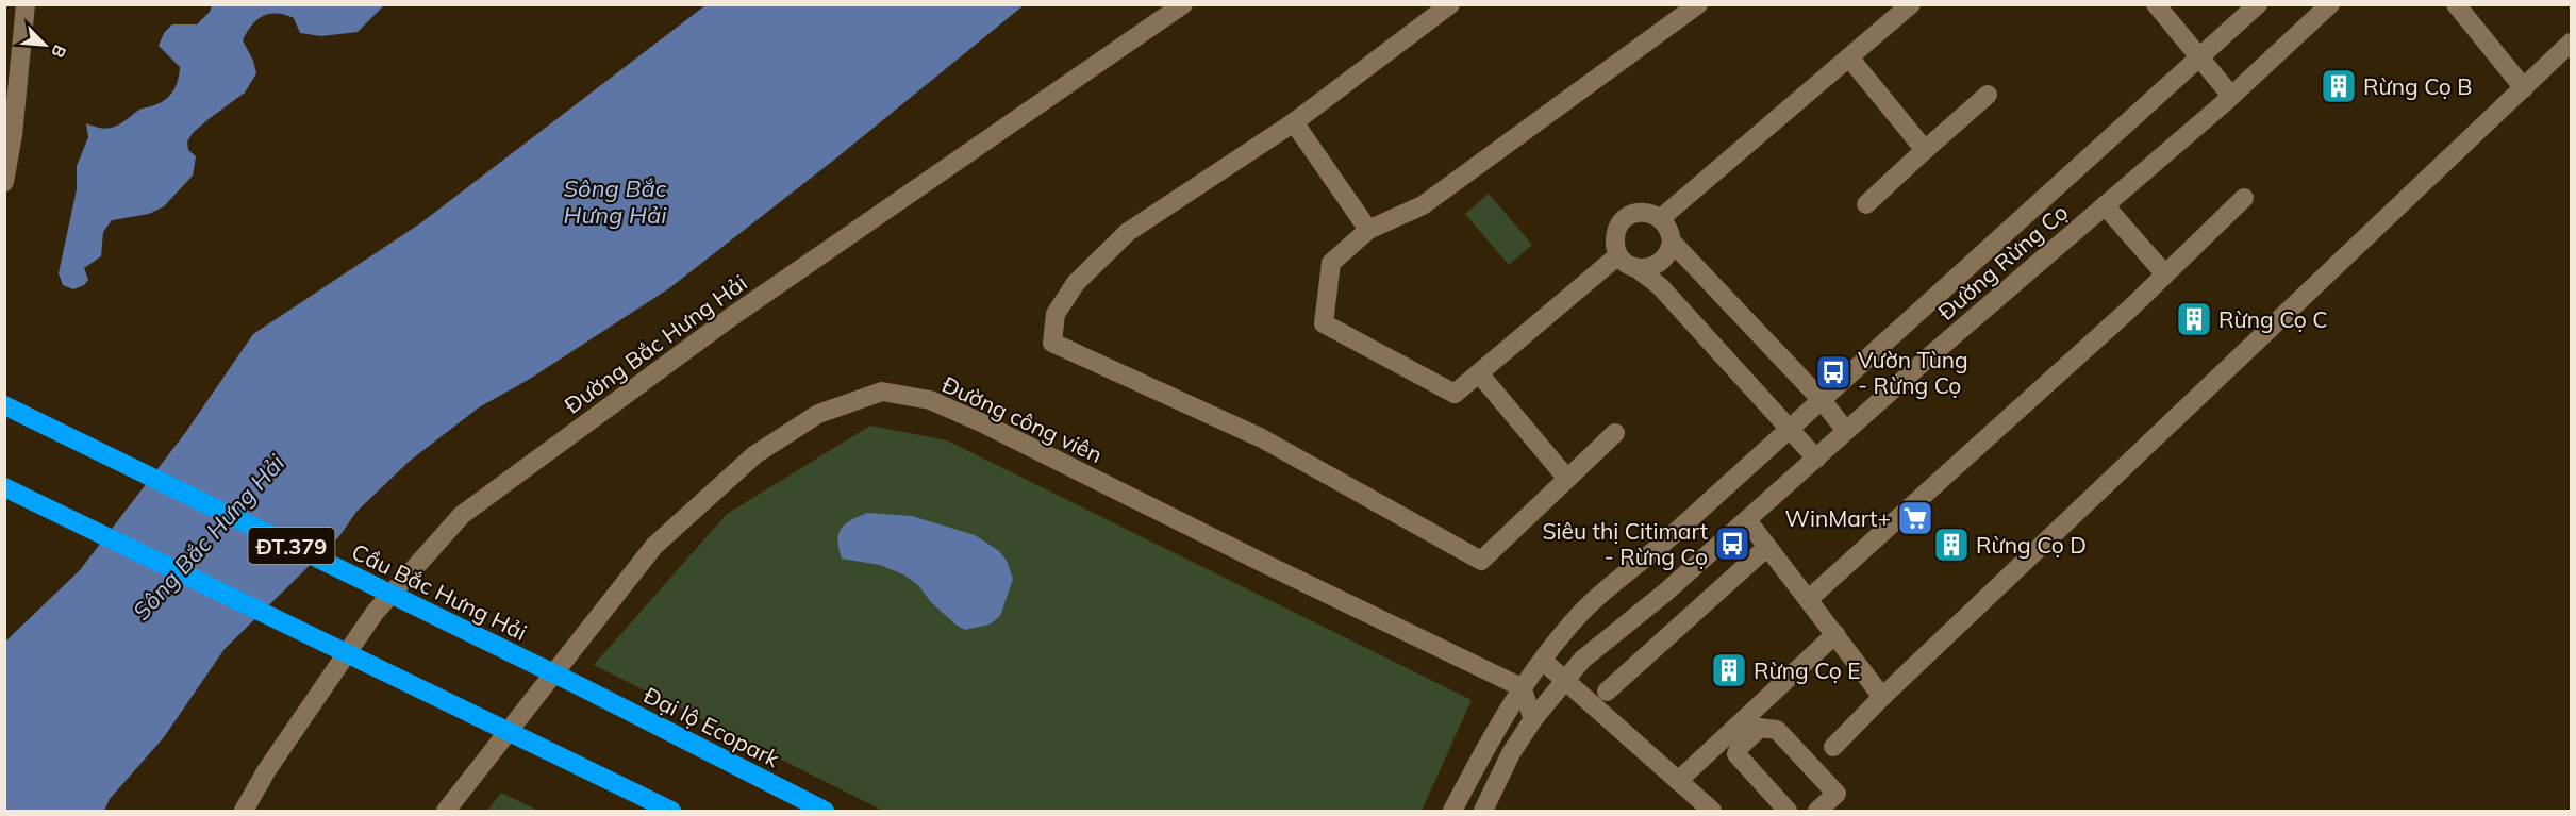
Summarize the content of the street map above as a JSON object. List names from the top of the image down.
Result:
{
  "streets": {
    "highway": ["ĐT.379", "Cầu Bắc Hưng Hải", "Đại lộ Ecopark"],
    "street": ["Đường Rừng Cọ", "Đường Bắc Hưng Hải", "Đường công viên"]
  },
  "crossings": [
    ["Đường Rừng Cọ", "Đường công viên"],
    ["Cầu Bắc Hưng Hải", "Đại lộ Ecopark"]
  ],
  "water": ["Sông Bắc Hưng Hải"],
  "places": {
    "building": [
      "Rừng Cọ B",
      "Rừng Cọ C",
      "Rừng Cọ D",
      "Rừng Cọ E"
    ],
    "bus stop": ["Vườn Tùng - Rừng Cọ", "Siêu thị Citimart - Rừng Cọ"],
    "supermarket": ["WinMart+"]
  },
  "north": "bottom right"
}
